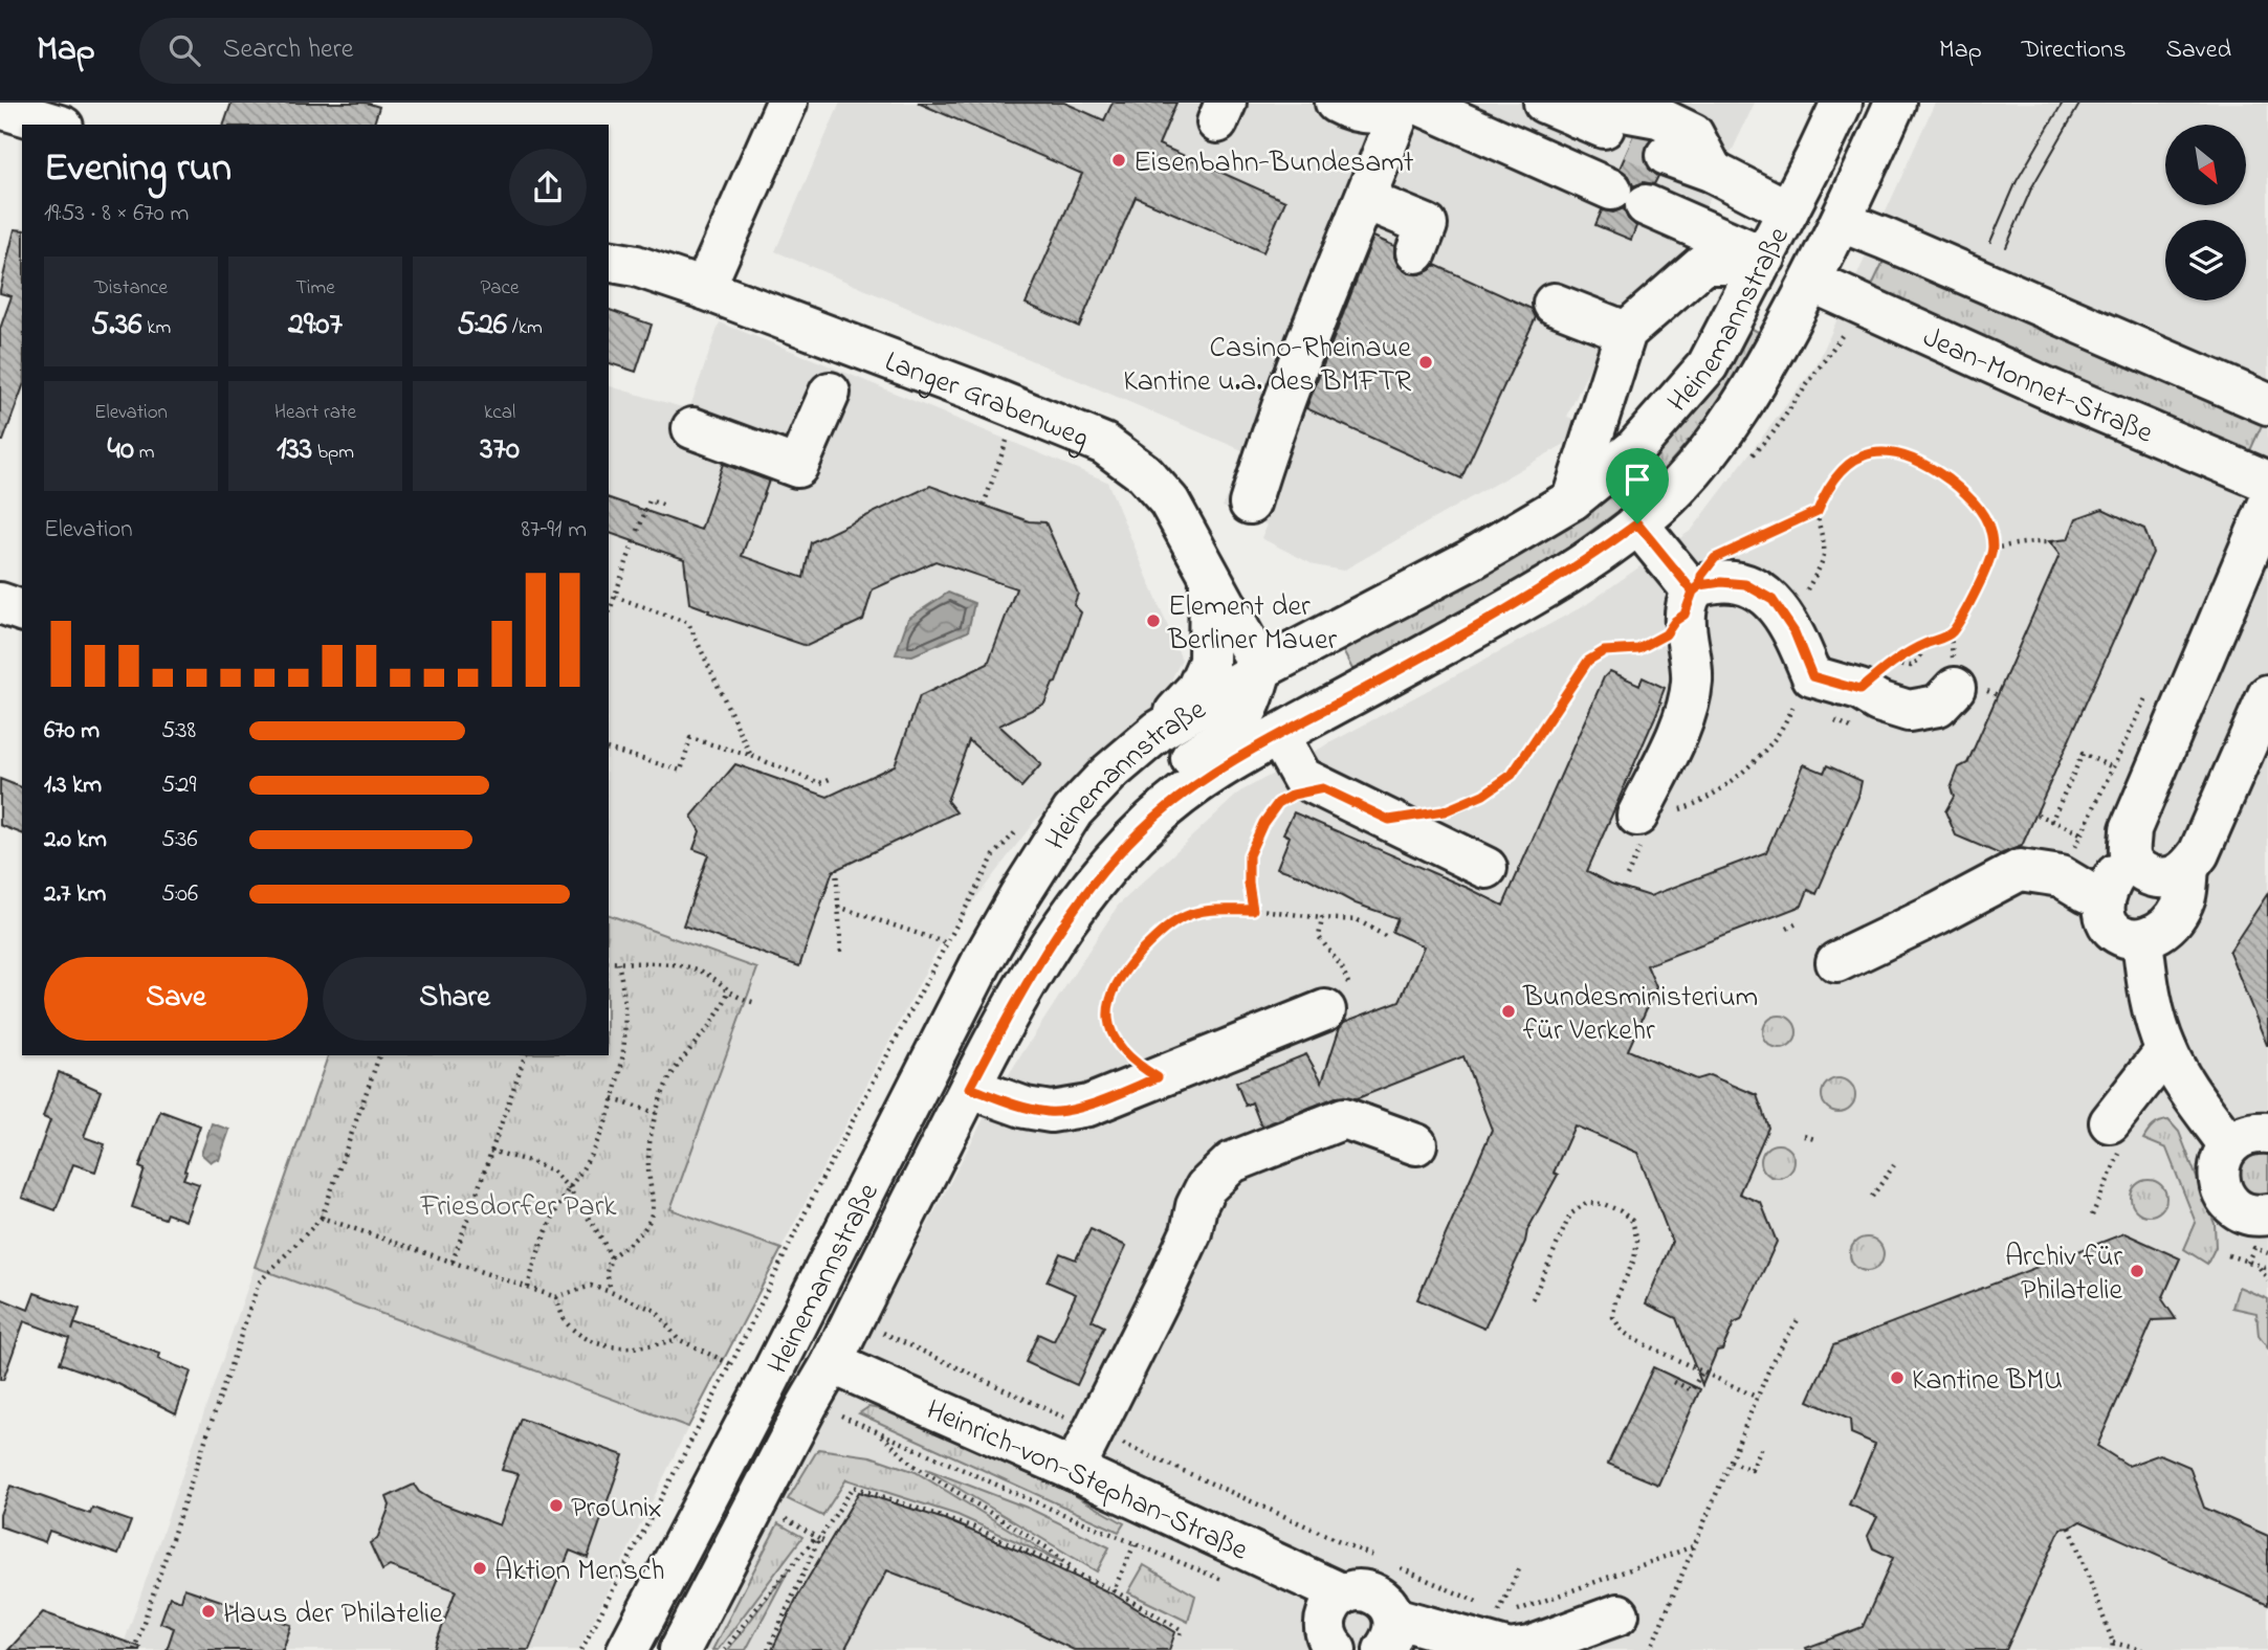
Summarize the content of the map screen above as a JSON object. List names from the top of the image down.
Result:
{
  "streets": {
    "main road": [
      "Heinemannstraße",
      "Jean-Monnet-Straße",
      "Langer Grabenweg",
      "Heinrich-von-Stephan-Straße"
    ]
  },
  "crossings": [
    ["Heinemannstraße", "Jean-Monnet-Straße"],
    ["Heinemannstraße", "Langer Grabenweg"],
    ["Heinemannstraße", "Heinrich-von-Stephan-Straße"]
  ],
  "parks": ["Friesdorfer Park"],
  "places": [
    "Eisenbahn-Bundesamt",
    "Casino-Rheinaue Kantine u.a. des BMFTR",
    "Element der Berliner Mauer",
    "Bundesministerium für Verkehr",
    "Archiv für Philatelie",
    "Kantine BMU",
    "ProUnix",
    "Aktion Mensch",
    "Haus der Philatelie"
  ],
  "north": "bottom right",
  "page": {
    "header": "Map",
    "search": "Search here",
    "nav": ["Map", "Directions", "Saved"],
    "heading": ["Evening run", "19:53 · 8 × 670 m"],
    "stats": [
      ["Distance", "5.36 km"],
      ["Time", "29:07"],
      ["Pace", "5:26 /km"],
      ["Elevation", "40 m"],
      ["Heart rate", "133 bpm"],
      ["kcal", "370"]
    ],
    "chart": ["Elevation", "87–91 m"],
    "list": [
      {
        "name": "670 m",
        "note": "5:38"
      },
      {
        "name": "1.3 km",
        "note": "5:29"
      },
      {
        "name": "2.0 km",
        "note": "5:36"
      },
      {
        "name": "2.7 km",
        "note": "5:06"
      }
    ],
    "buttons": ["Save", "Share"]
  }
}
